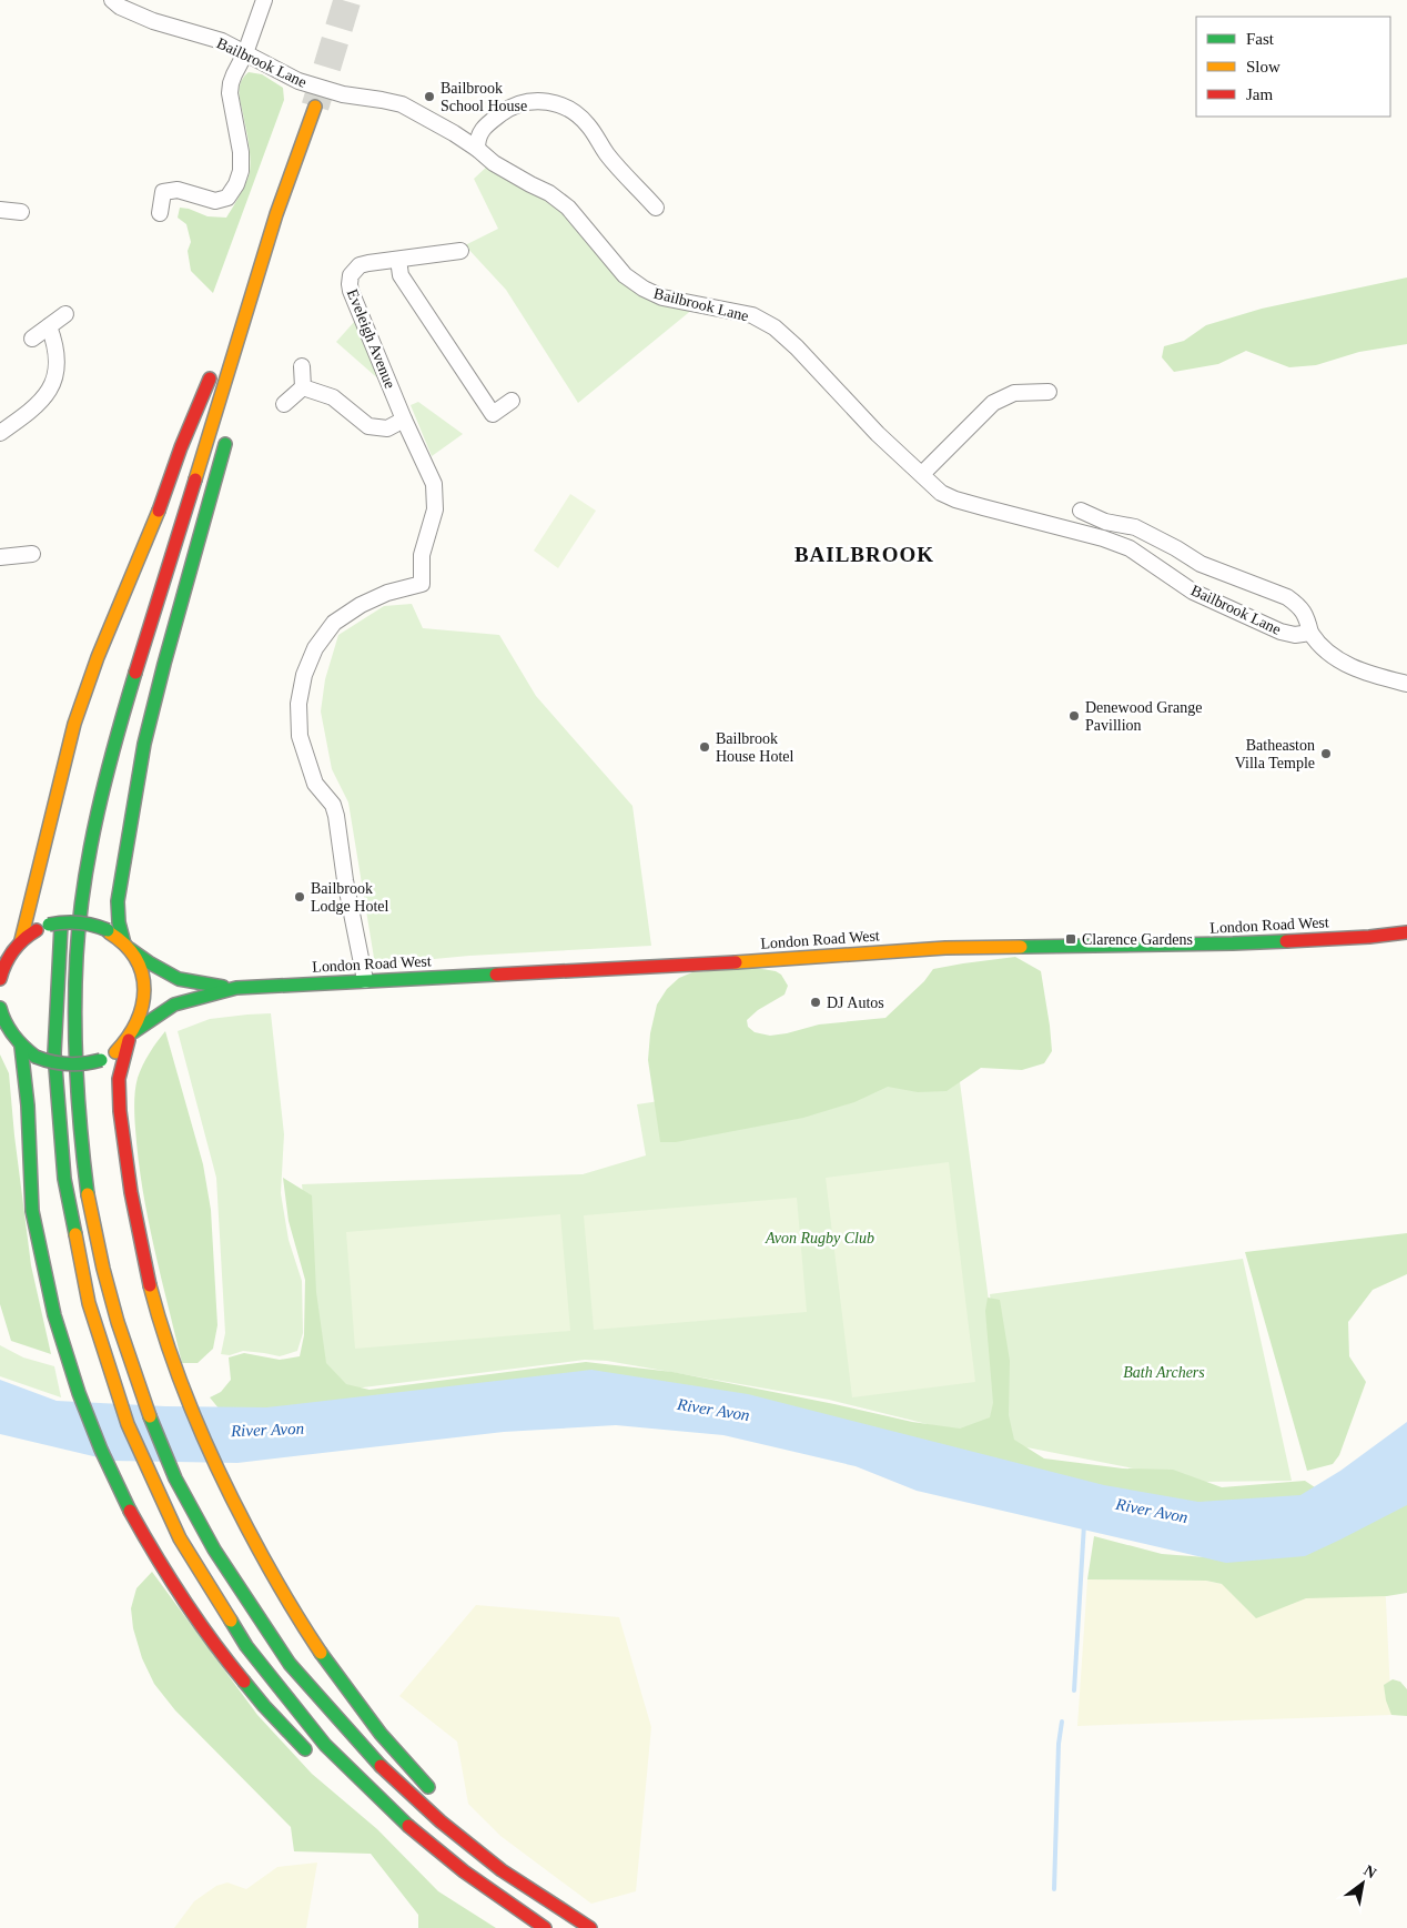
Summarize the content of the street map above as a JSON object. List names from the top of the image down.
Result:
{
  "streets": {
    "main road": ["London Road West"],
    "street": ["Bailbrook Lane", "Eveleigh Avenue"]
  },
  "crossings": [
    ["Eveleigh Avenue", "London Road West"]
  ],
  "districts": ["BAILBROOK"],
  "water": ["River Avon"],
  "parks": ["Avon Rugby Club", "Bath Archers"],
  "places": {
    "other": [
      "Bailbrook School House",
      "Denewood Grange Pavillion",
      "Bailbrook House Hotel",
      "Batheaston Villa Temple",
      "Bailbrook Lodge Hotel",
      "DJ Autos"
    ],
    "transit": ["Clarence Gardens"]
  },
  "legend": ["Fast", "Slow", "Jam"],
  "north": "top right"
}
